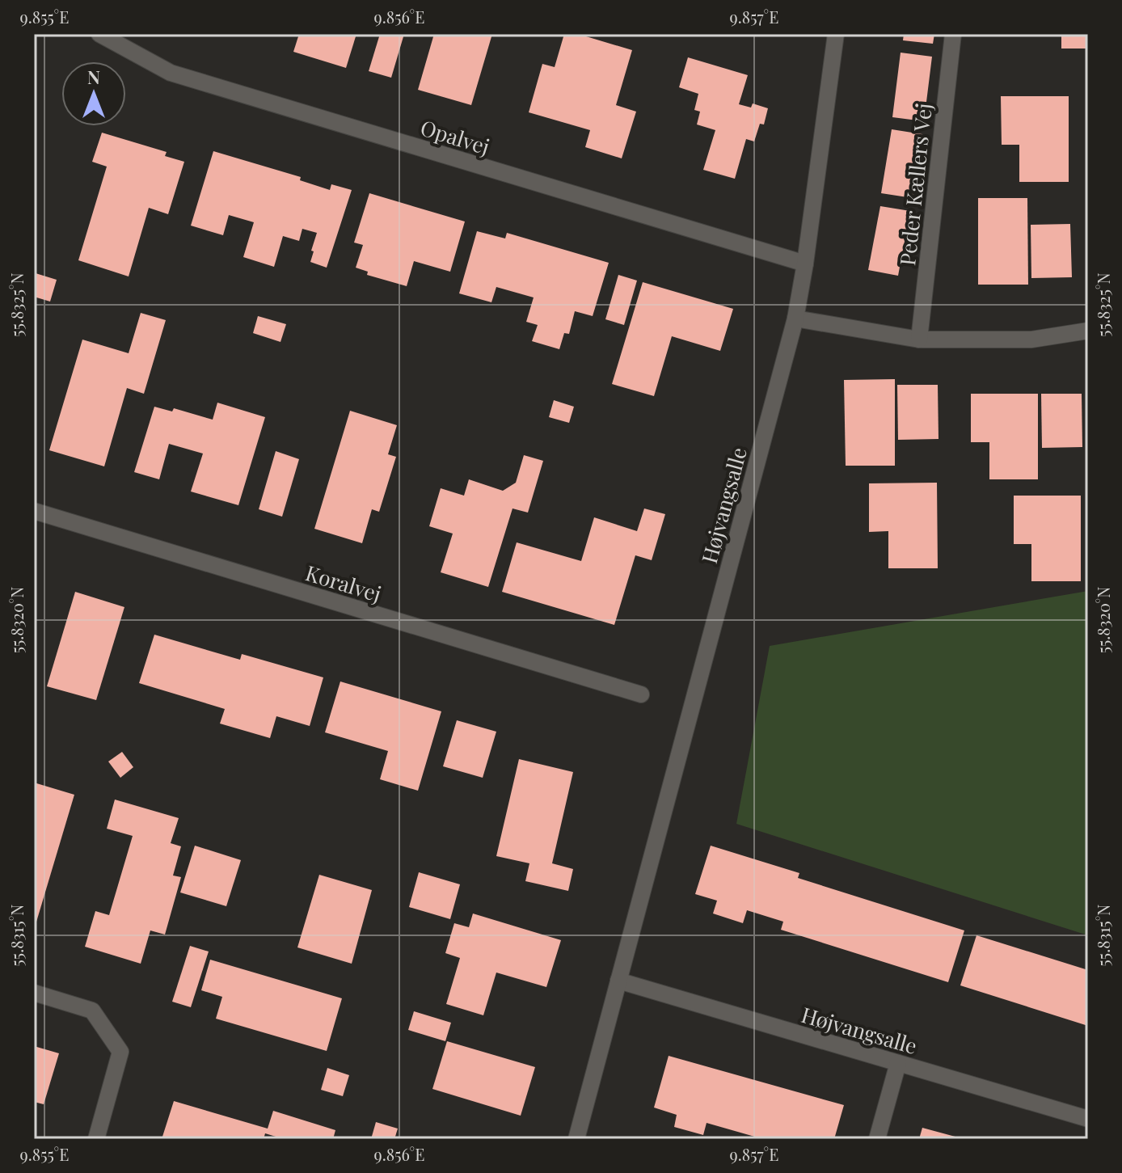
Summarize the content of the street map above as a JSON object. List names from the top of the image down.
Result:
{
  "streets": {
    "street": [
      "Opalvej",
      "Peder Kællers Vej",
      "Højvangsalle",
      "Koralvej"
    ]
  },
  "crossings": [
    ["Opalvej", "Højvangsalle"]
  ],
  "north": "top",
  "coordinates": [
    "9.855°E",
    "9.856°E",
    "9.857°E",
    "55.8325°N",
    "55.8320°N",
    "55.8315°N"
  ]
}
